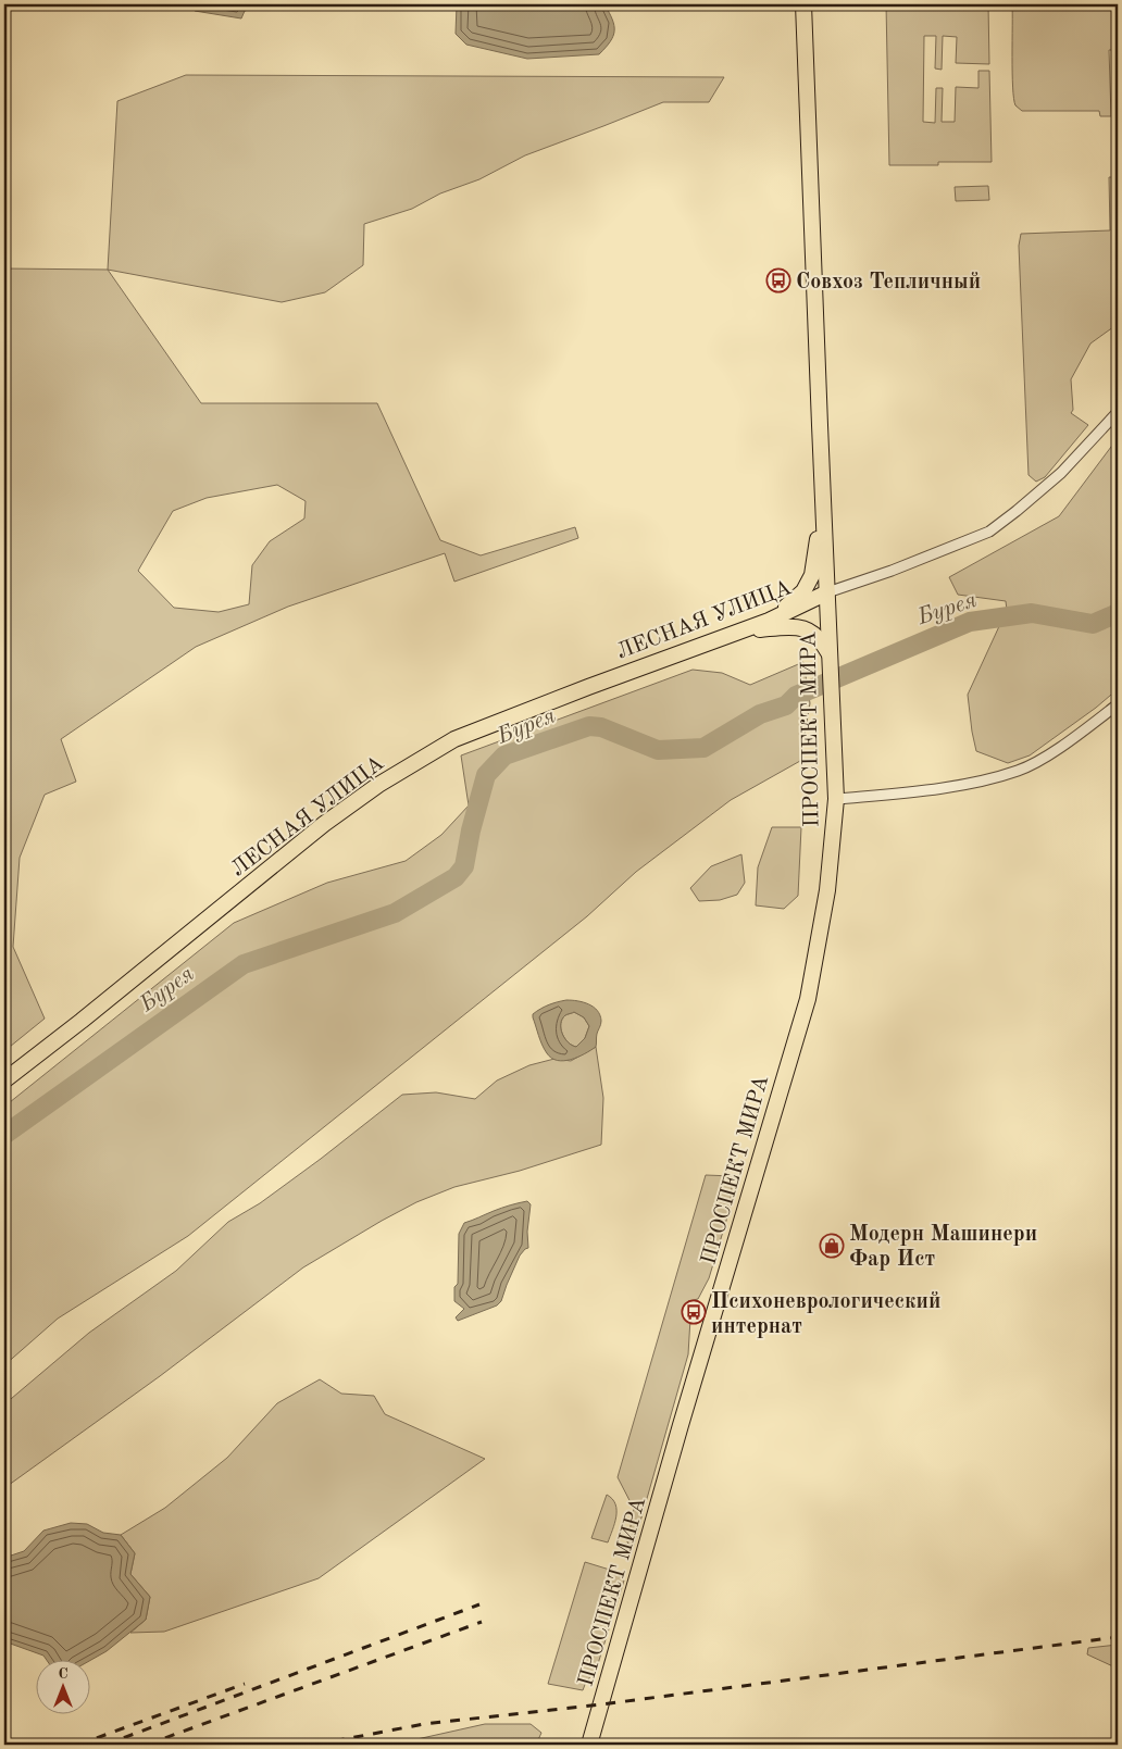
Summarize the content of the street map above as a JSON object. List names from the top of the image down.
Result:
{
  "streets": {
    "main road": ["ЛЕСНАЯ УЛИЦА", "ПРОСПЕКТ МИРА"]
  },
  "crossings": [
    ["ЛЕСНАЯ УЛИЦА", "ПРОСПЕКТ МИРА"]
  ],
  "water": ["Бурея"],
  "places": {
    "bus stop": ["Совхоз Тепличный", "Психоневрологический интернат"],
    "shop": ["Модерн Машинери Фар Ист"]
  },
  "north": "top"
}
